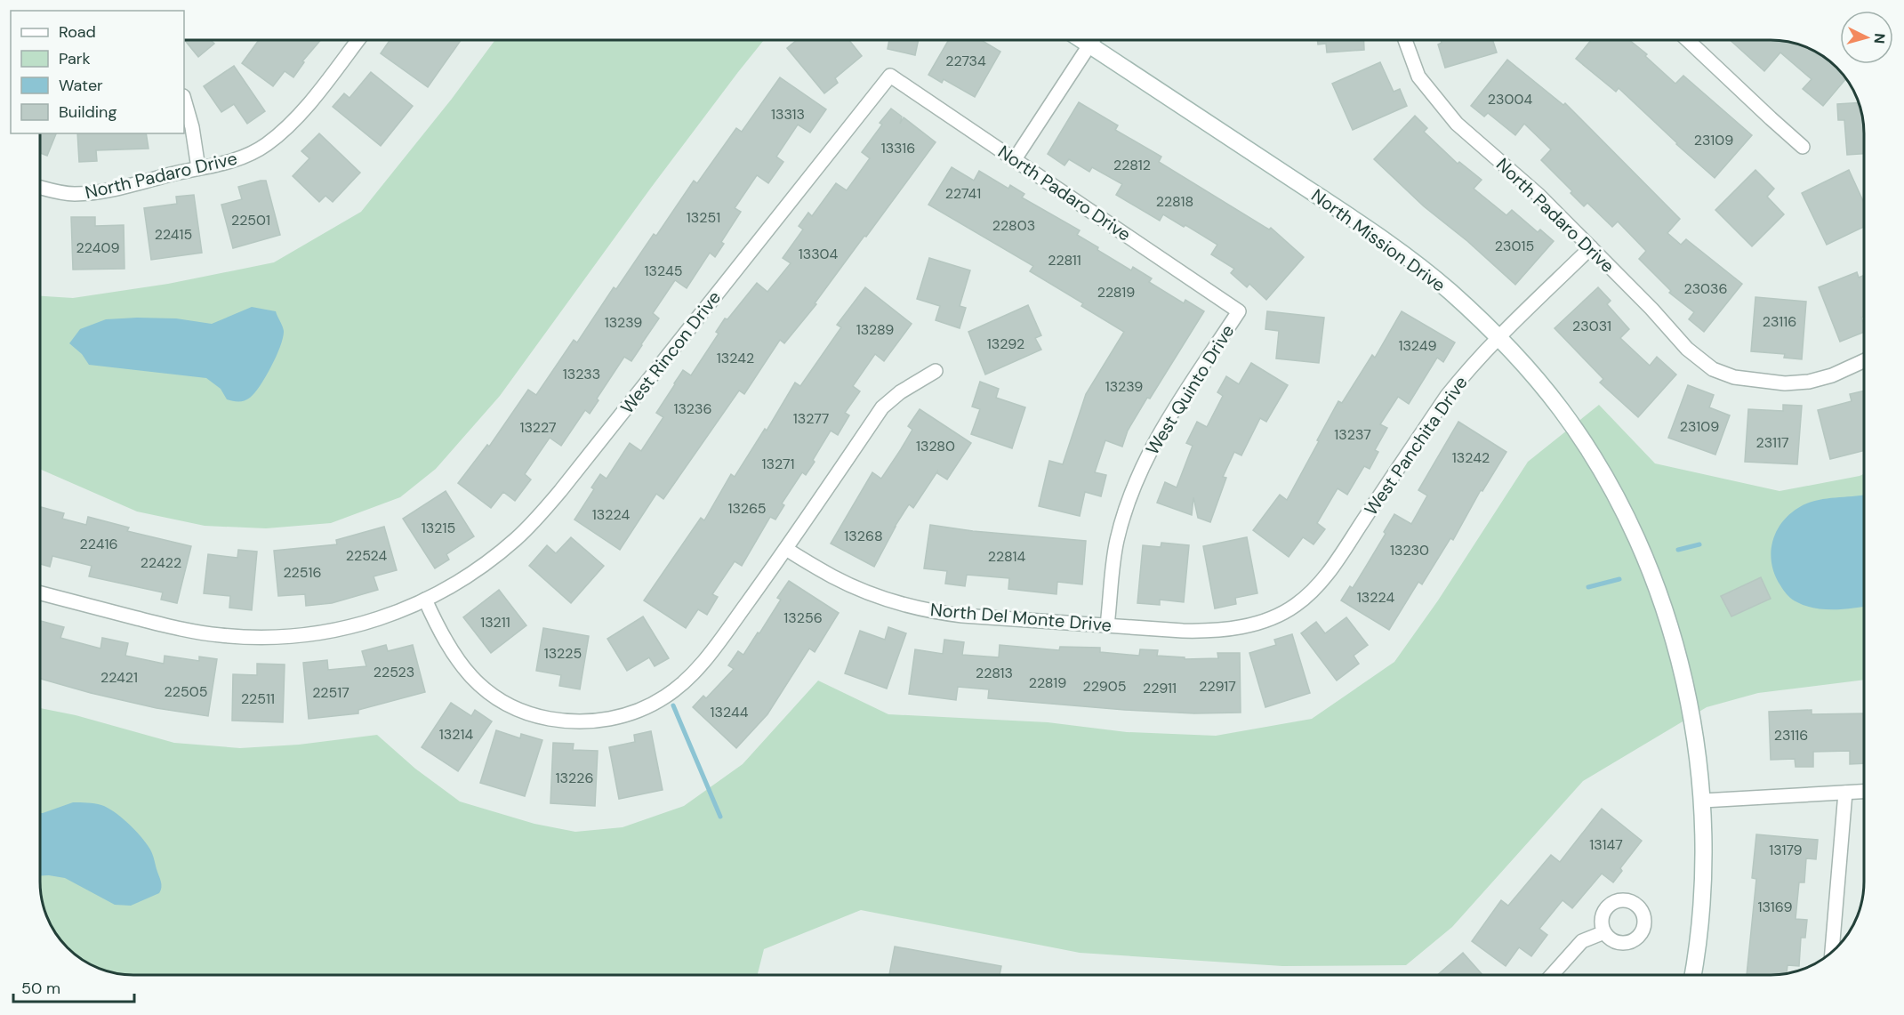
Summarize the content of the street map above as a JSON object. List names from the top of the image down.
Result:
{
  "streets": {
    "street": [
      "North Padaro Drive",
      "North Mission Drive",
      "West Rincon Drive",
      "West Quinto Drive",
      "West Panchita Drive",
      "North Del Monte Drive"
    ]
  },
  "crossings": [
    ["North Padaro Drive", "West Rincon Drive"],
    ["North Padaro Drive", "West Quinto Drive"],
    ["North Padaro Drive", "West Panchita Drive"],
    ["North Mission Drive", "West Panchita Drive"],
    ["West Quinto Drive", "North Del Monte Drive"],
    ["West Panchita Drive", "North Del Monte Drive"]
  ],
  "house_numbers": [
    "22734",
    "23004",
    "13313",
    "23109",
    "13316",
    "22812",
    "22741",
    "22818",
    "13251",
    "22501",
    "22803",
    "22415",
    "23015",
    "22409",
    "13304",
    "22811",
    "13245",
    "23036",
    "22819",
    "23116",
    "13239",
    "23031",
    "13289",
    "13292",
    "13249",
    "13242",
    "13233",
    "13239",
    "13236",
    "13277",
    "23109",
    "13227",
    "13237",
    "23117",
    "13280",
    "13242",
    "13271",
    "13265",
    "13224",
    "13215",
    "13268",
    "22416",
    "13230",
    "22524",
    "22814",
    "22422",
    "22516",
    "13224",
    "13256",
    "13211",
    "13225",
    "22523",
    "22813",
    "22421",
    "22819",
    "22905",
    "22917",
    "22911",
    "22505",
    "22517",
    "22511",
    "13244",
    "13214",
    "23116",
    "13226",
    "13147",
    "13179",
    "13169"
  ],
  "legend": [
    "Road",
    "Park",
    "Water",
    "Building"
  ],
  "scale_bar": "50 m",
  "north": "right"
}
